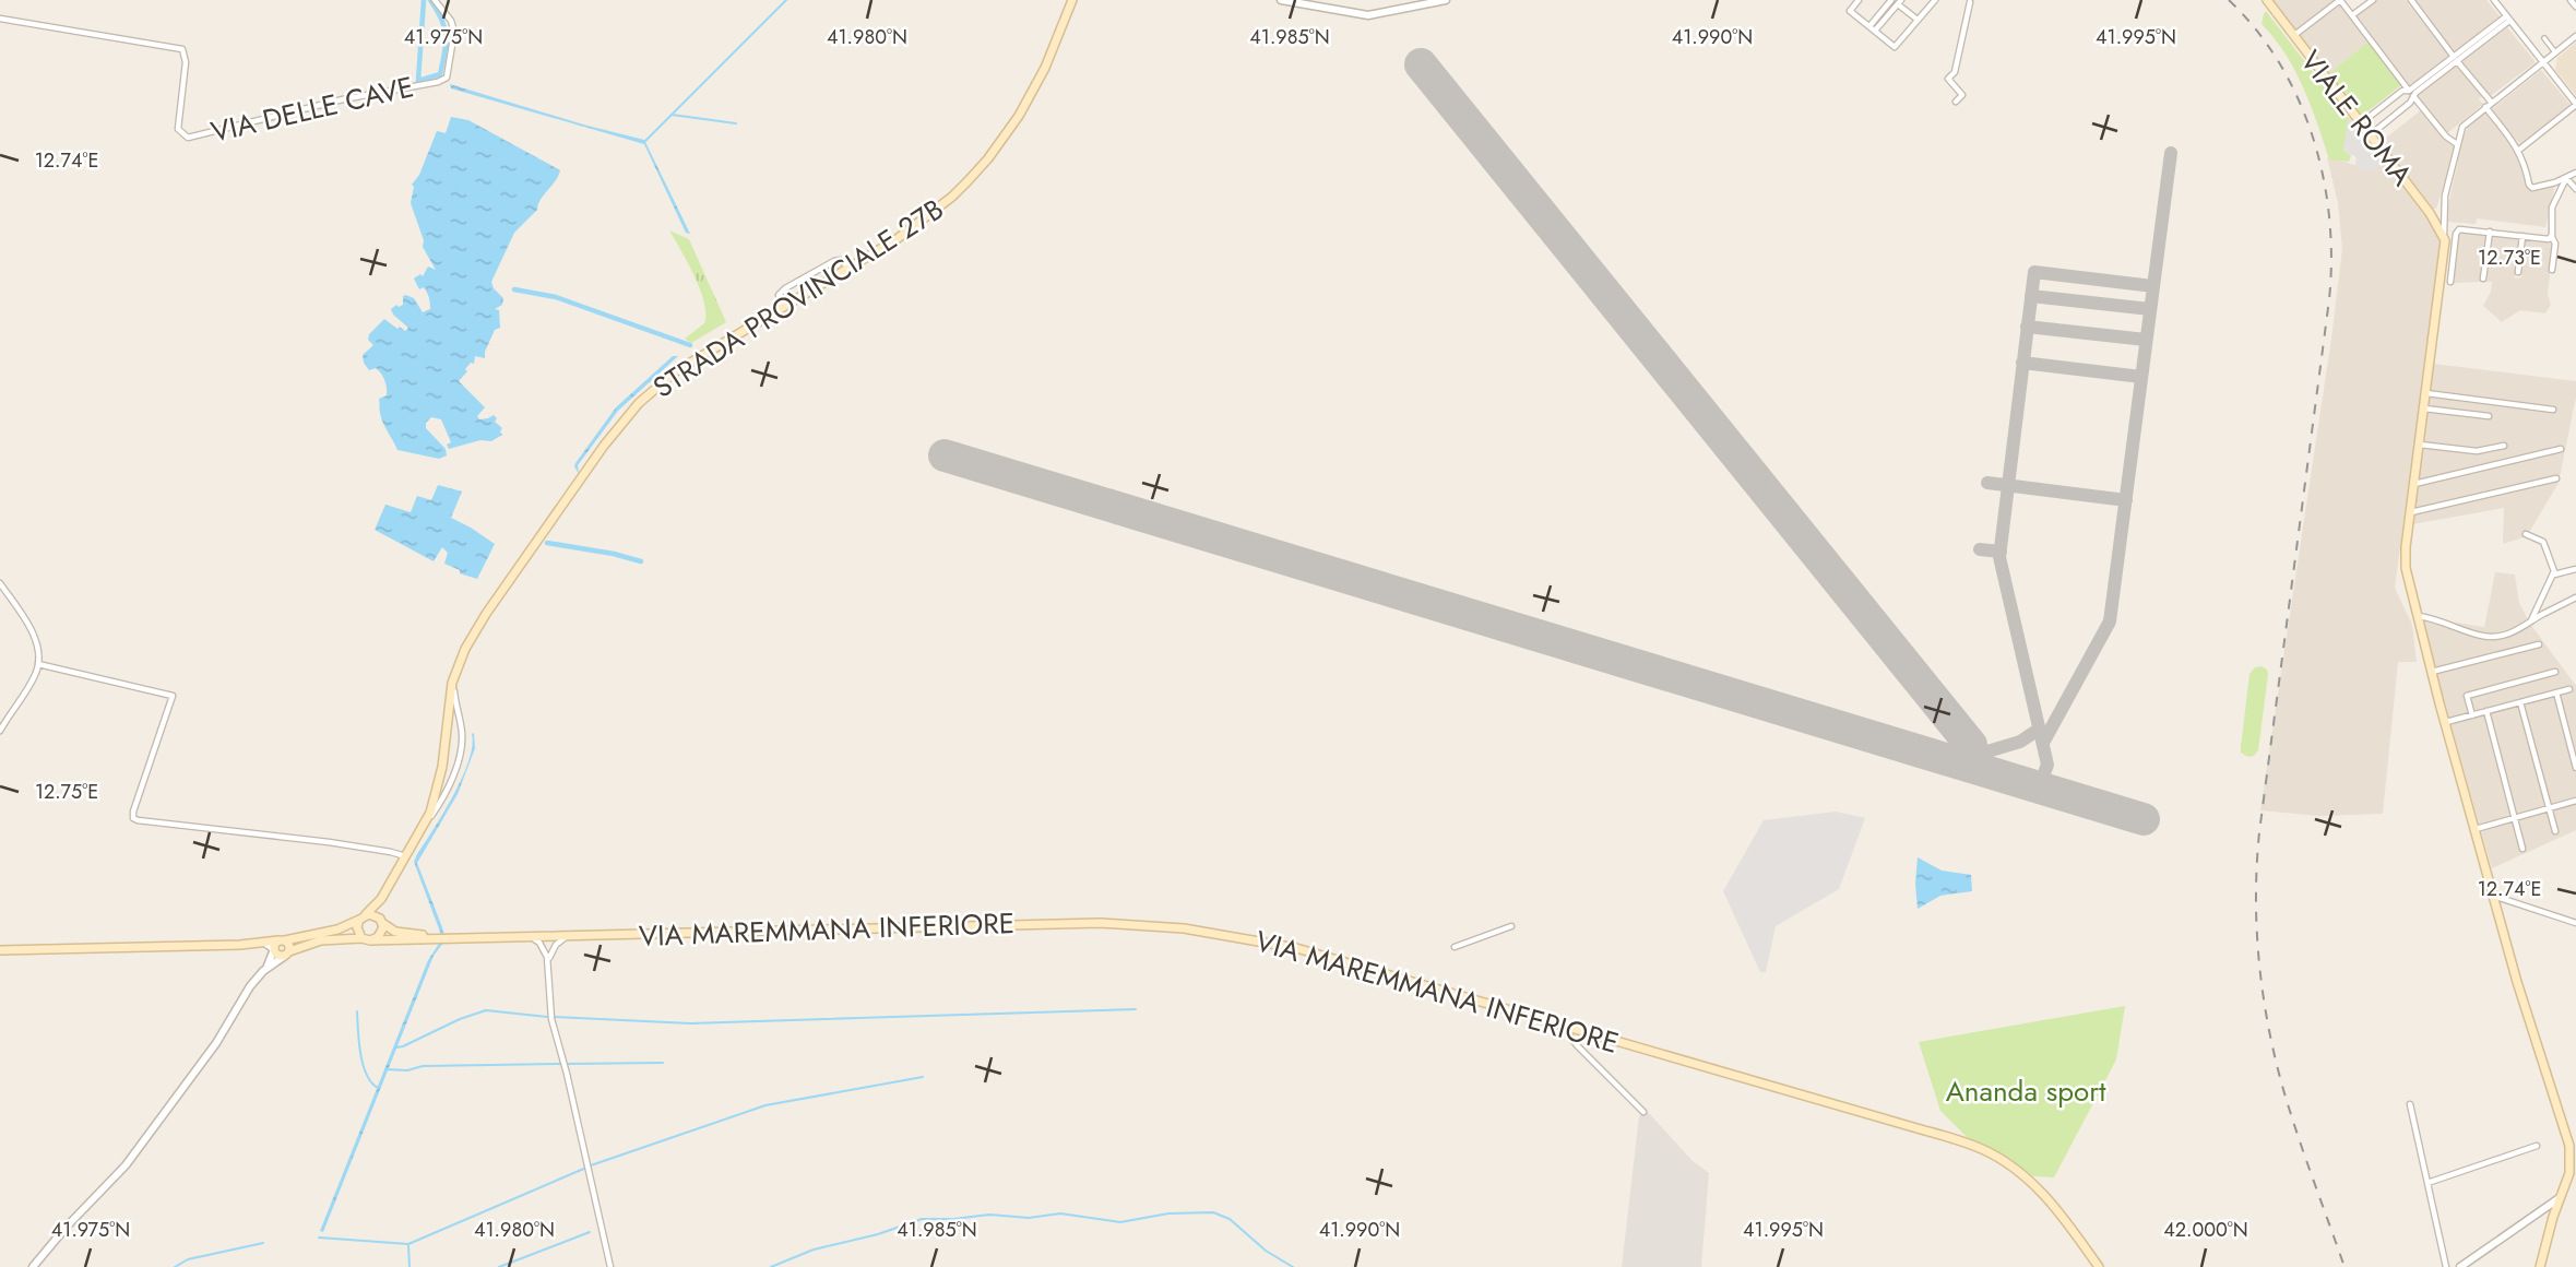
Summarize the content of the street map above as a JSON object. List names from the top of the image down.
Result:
{
  "streets": {
    "main road": ["VIALE ROMA", "STRADA PROVINCIALE 27B", "VIA MAREMMANA INFERIORE"],
    "street": ["VIA DELLE CAVE"]
  },
  "parks": ["Ananda sport"],
  "coordinates": [
    "41.975°N",
    "41.980°N",
    "41.985°N",
    "41.990°N",
    "41.995°N",
    "12.74°E",
    "12.73°E",
    "12.75°E",
    "42.000°N"
  ]
}
